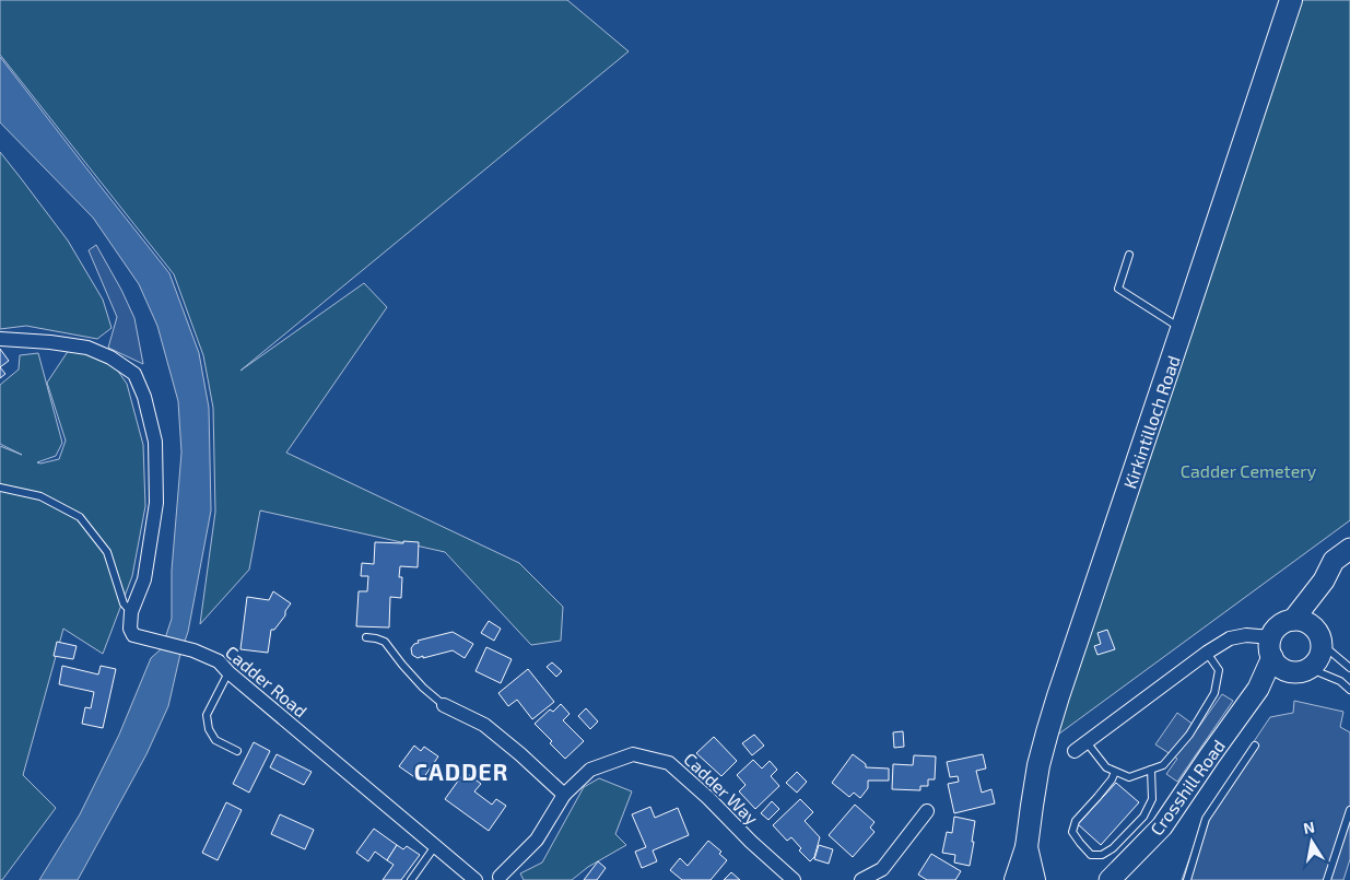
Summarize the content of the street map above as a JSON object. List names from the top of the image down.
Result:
{
  "streets": {
    "main road": ["Kirkintilloch Road", "Crosshill Road"],
    "street": ["Cadder Road", "Cadder Way"]
  },
  "districts": ["CADDER"],
  "parks": ["Cadder Cemetery"],
  "north": "top"
}
